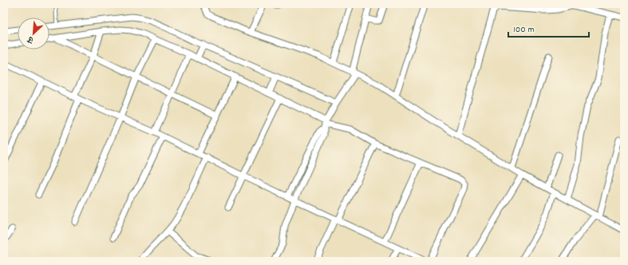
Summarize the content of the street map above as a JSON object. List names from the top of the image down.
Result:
{
  "scale_bar": "100 m",
  "north": "bottom left"
}
